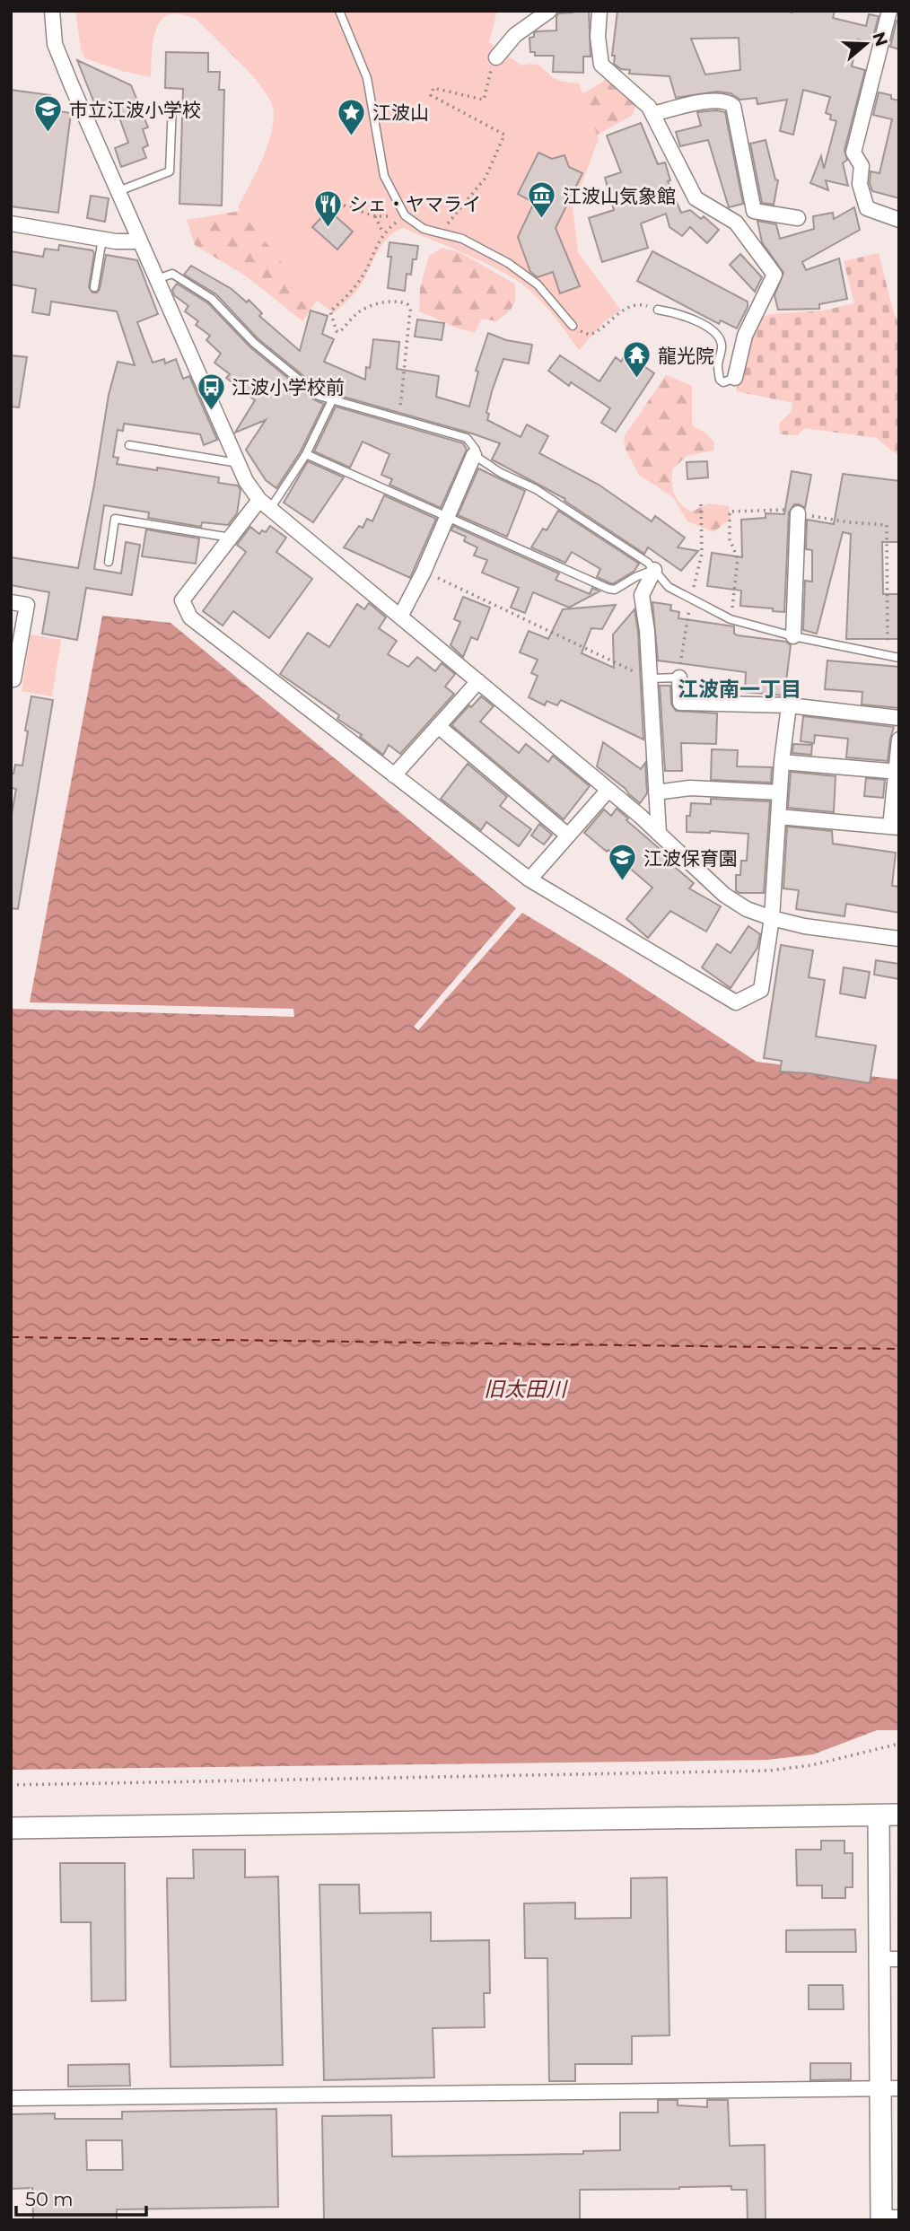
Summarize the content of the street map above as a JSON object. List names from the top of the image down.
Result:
{
  "districts": ["江波南一丁目"],
  "water": ["旧太田川"],
  "places": {
    "school or university": ["市立江波小学校", "江波保育園"],
    "place": ["江波山"],
    "museum": ["江波山気象館"],
    "restaurant": ["シェ・ヤマライ"],
    "temple": ["龍光院"],
    "bus stop": ["江波小学校前"]
  },
  "scale_bar": "50 m",
  "north": "right"
}
